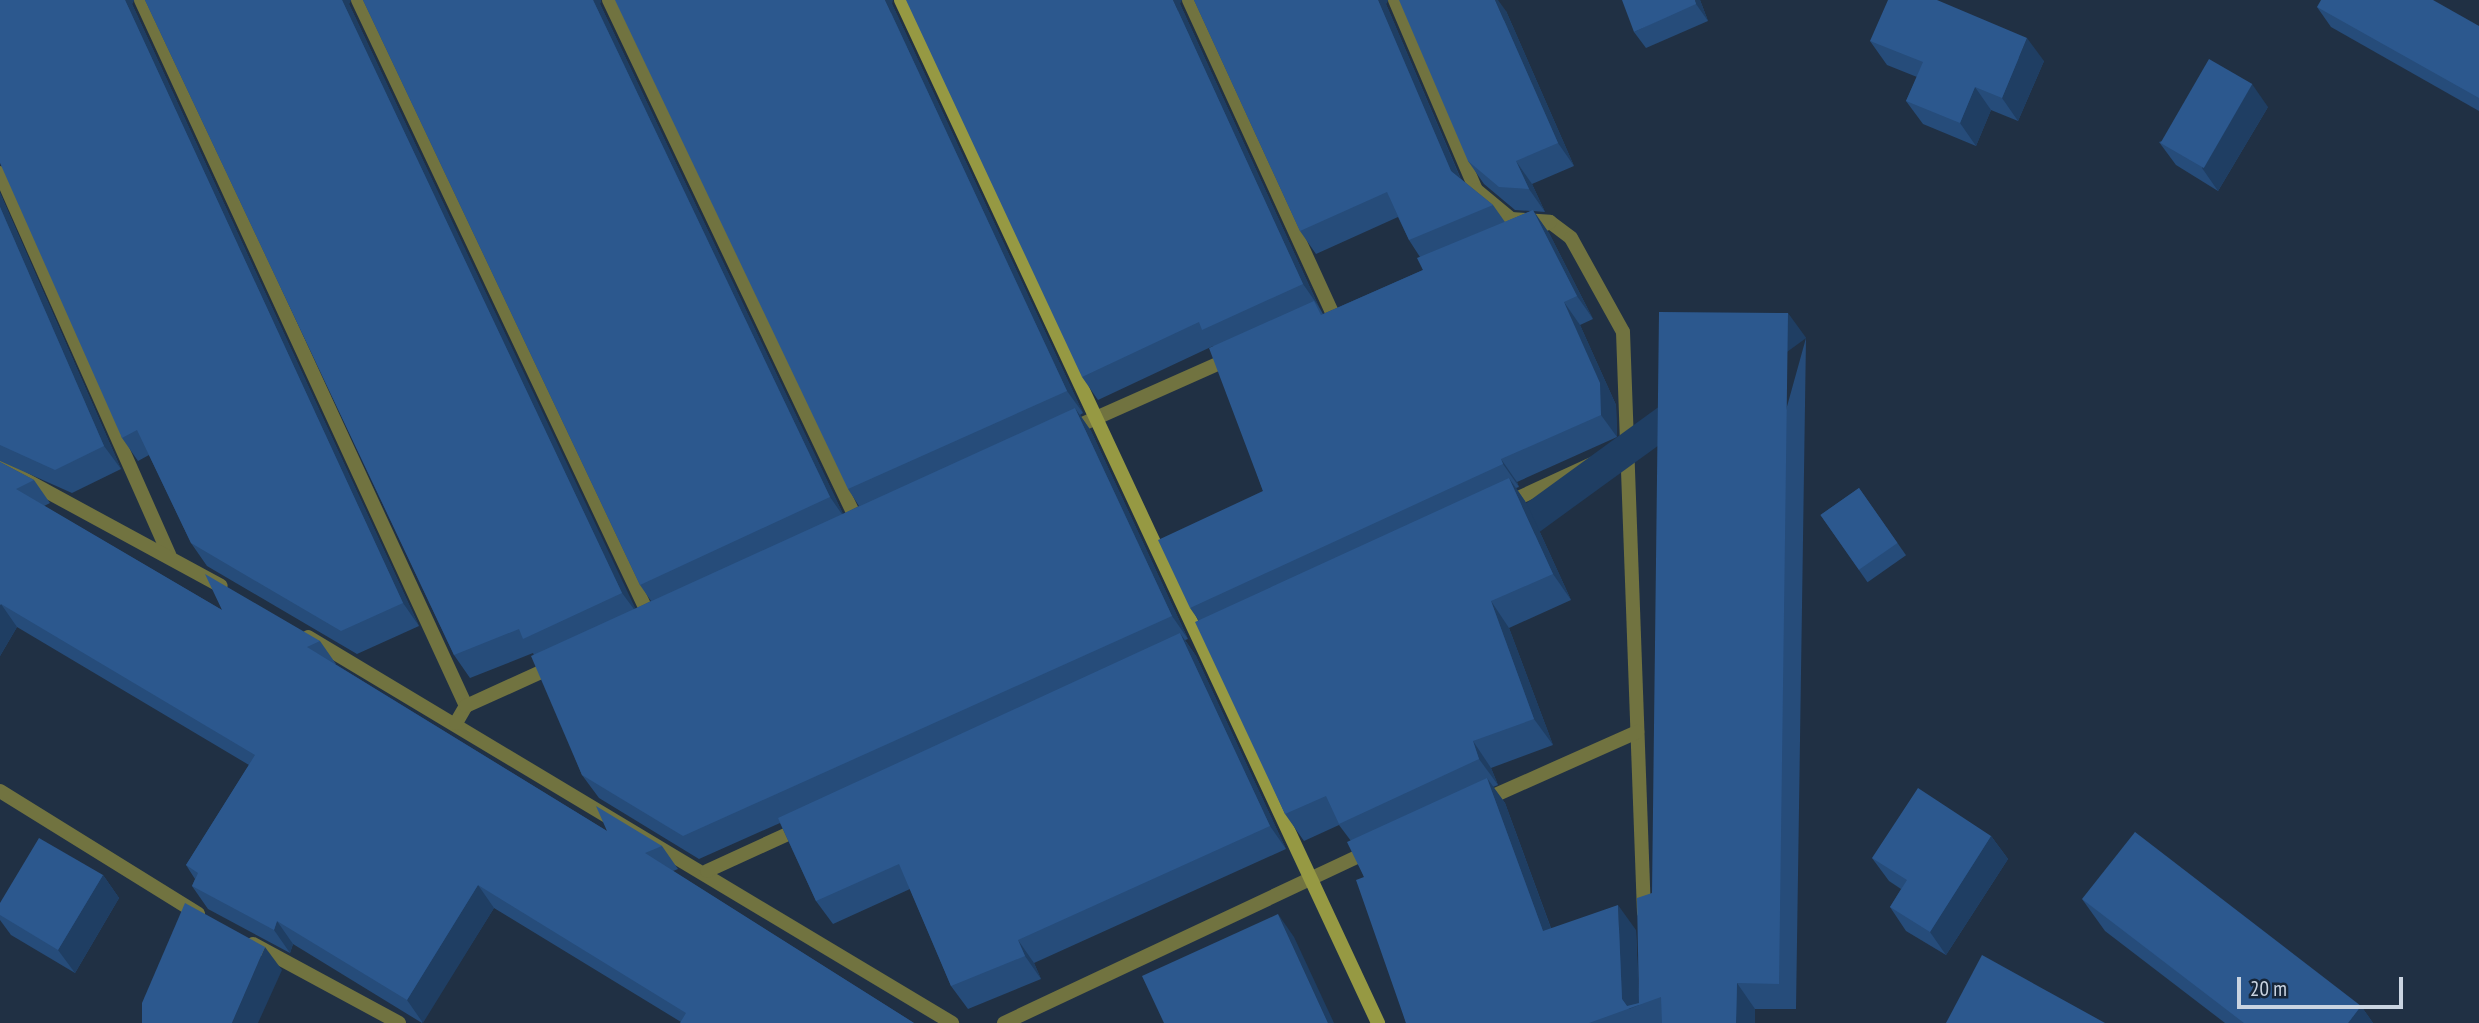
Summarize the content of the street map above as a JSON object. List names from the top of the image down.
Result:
{
  "scale_bar": "20 m"
}
